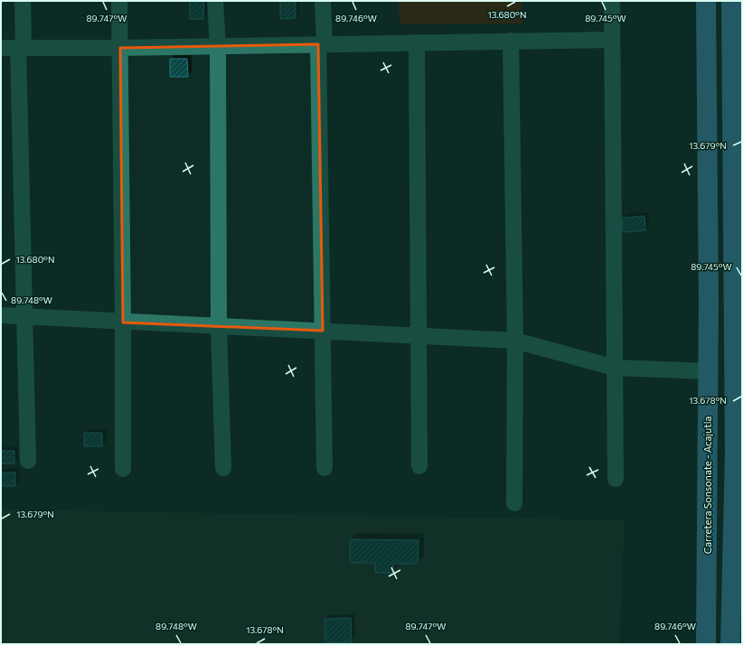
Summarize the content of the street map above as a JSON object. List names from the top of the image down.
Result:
{
  "streets": {
    "highway": ["Carretera Sonsonate - Acajutla"]
  },
  "coordinates": [
    "13.680°N",
    "89.747°W",
    "89.746°W",
    "89.745°W",
    "13.679°N",
    "89.748°W",
    "13.678°N"
  ]
}
